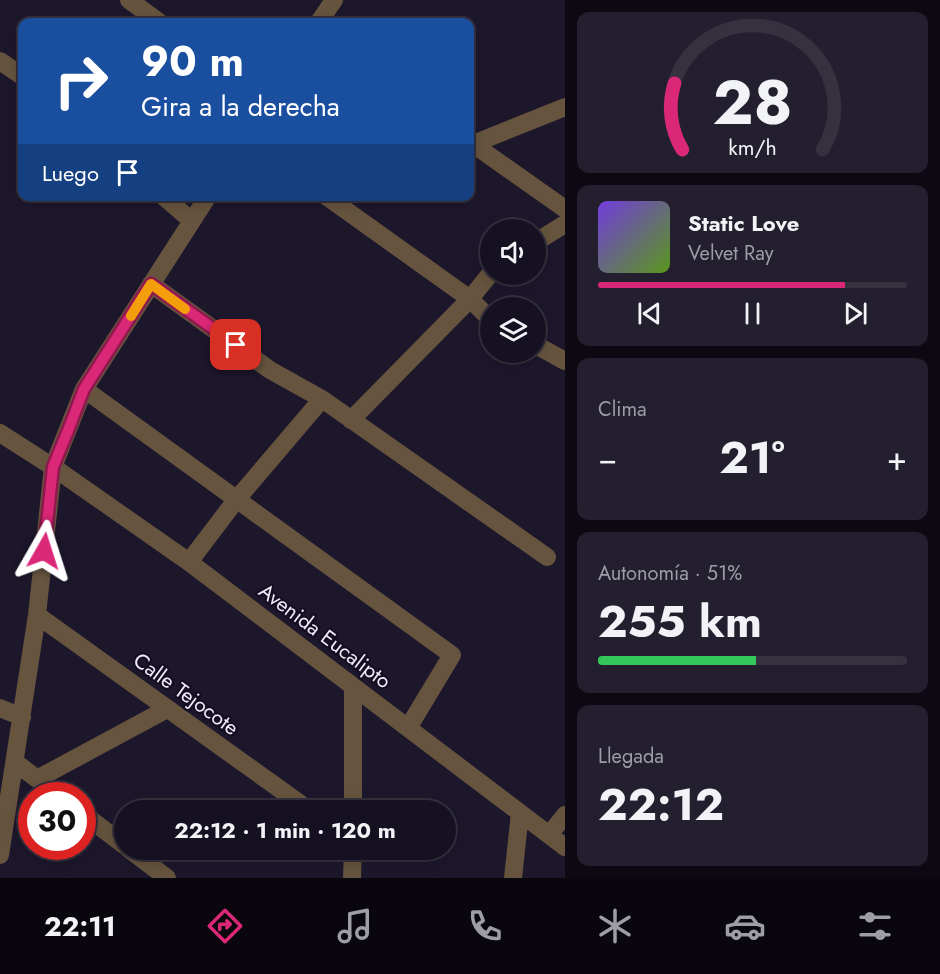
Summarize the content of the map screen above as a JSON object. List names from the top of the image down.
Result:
{
  "streets": {
    "street": ["Avenida Eucalipto", "Calle Tejocote"]
  },
  "page": {
    "turn": ["90 m", "Gira a la derecha"],
    "then": "Luego",
    "song": ["Static Love", "Velvet Ray"],
    "tile": [
      "Clima",
      ["Autonomía · 51%", "255 km"],
      ["Llegada", "22:12"]
    ],
    "heat": ["−", "21°", "+"],
    "limit": "30",
    "trip": "22:12 · 1 min · 120 m",
    "tabs": "22:11",
    "gauge": ["28", "km/h"]
  }
}
